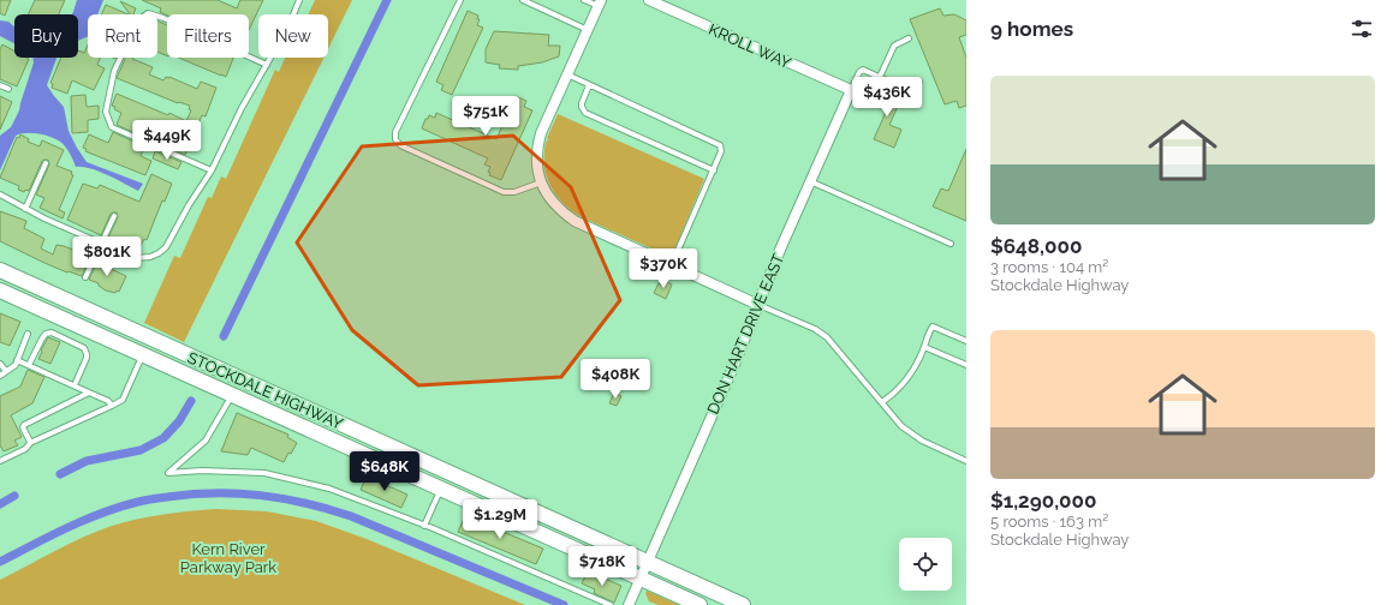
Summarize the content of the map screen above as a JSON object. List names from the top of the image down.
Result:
{
  "streets": {
    "main road": ["STOCKDALE HIGHWAY"],
    "street": ["KROLL WAY", "DON HART DRIVE EAST"]
  },
  "crossings": [
    ["KROLL WAY", "DON HART DRIVE EAST"],
    ["DON HART DRIVE EAST", "STOCKDALE HIGHWAY"]
  ],
  "parks": ["Kern River Parkway Park"],
  "page": {
    "heading": "9 homes",
    "chip": [
      "Buy",
      "Rent",
      "Filters",
      "New"
    ],
    "list": [
      {
        "name": "$648,000",
        "note": "3 rooms · 104 m² · Stockdale Highway"
      },
      {
        "name": "$1,290,000",
        "note": "5 rooms · 163 m² · Stockdale Highway"
      }
    ],
    "price": [
      "$436K",
      "$751K",
      "$449K",
      "$801K",
      "$370K",
      "$408K",
      "$648K",
      "$1.29M",
      "$718K"
    ]
  }
}
